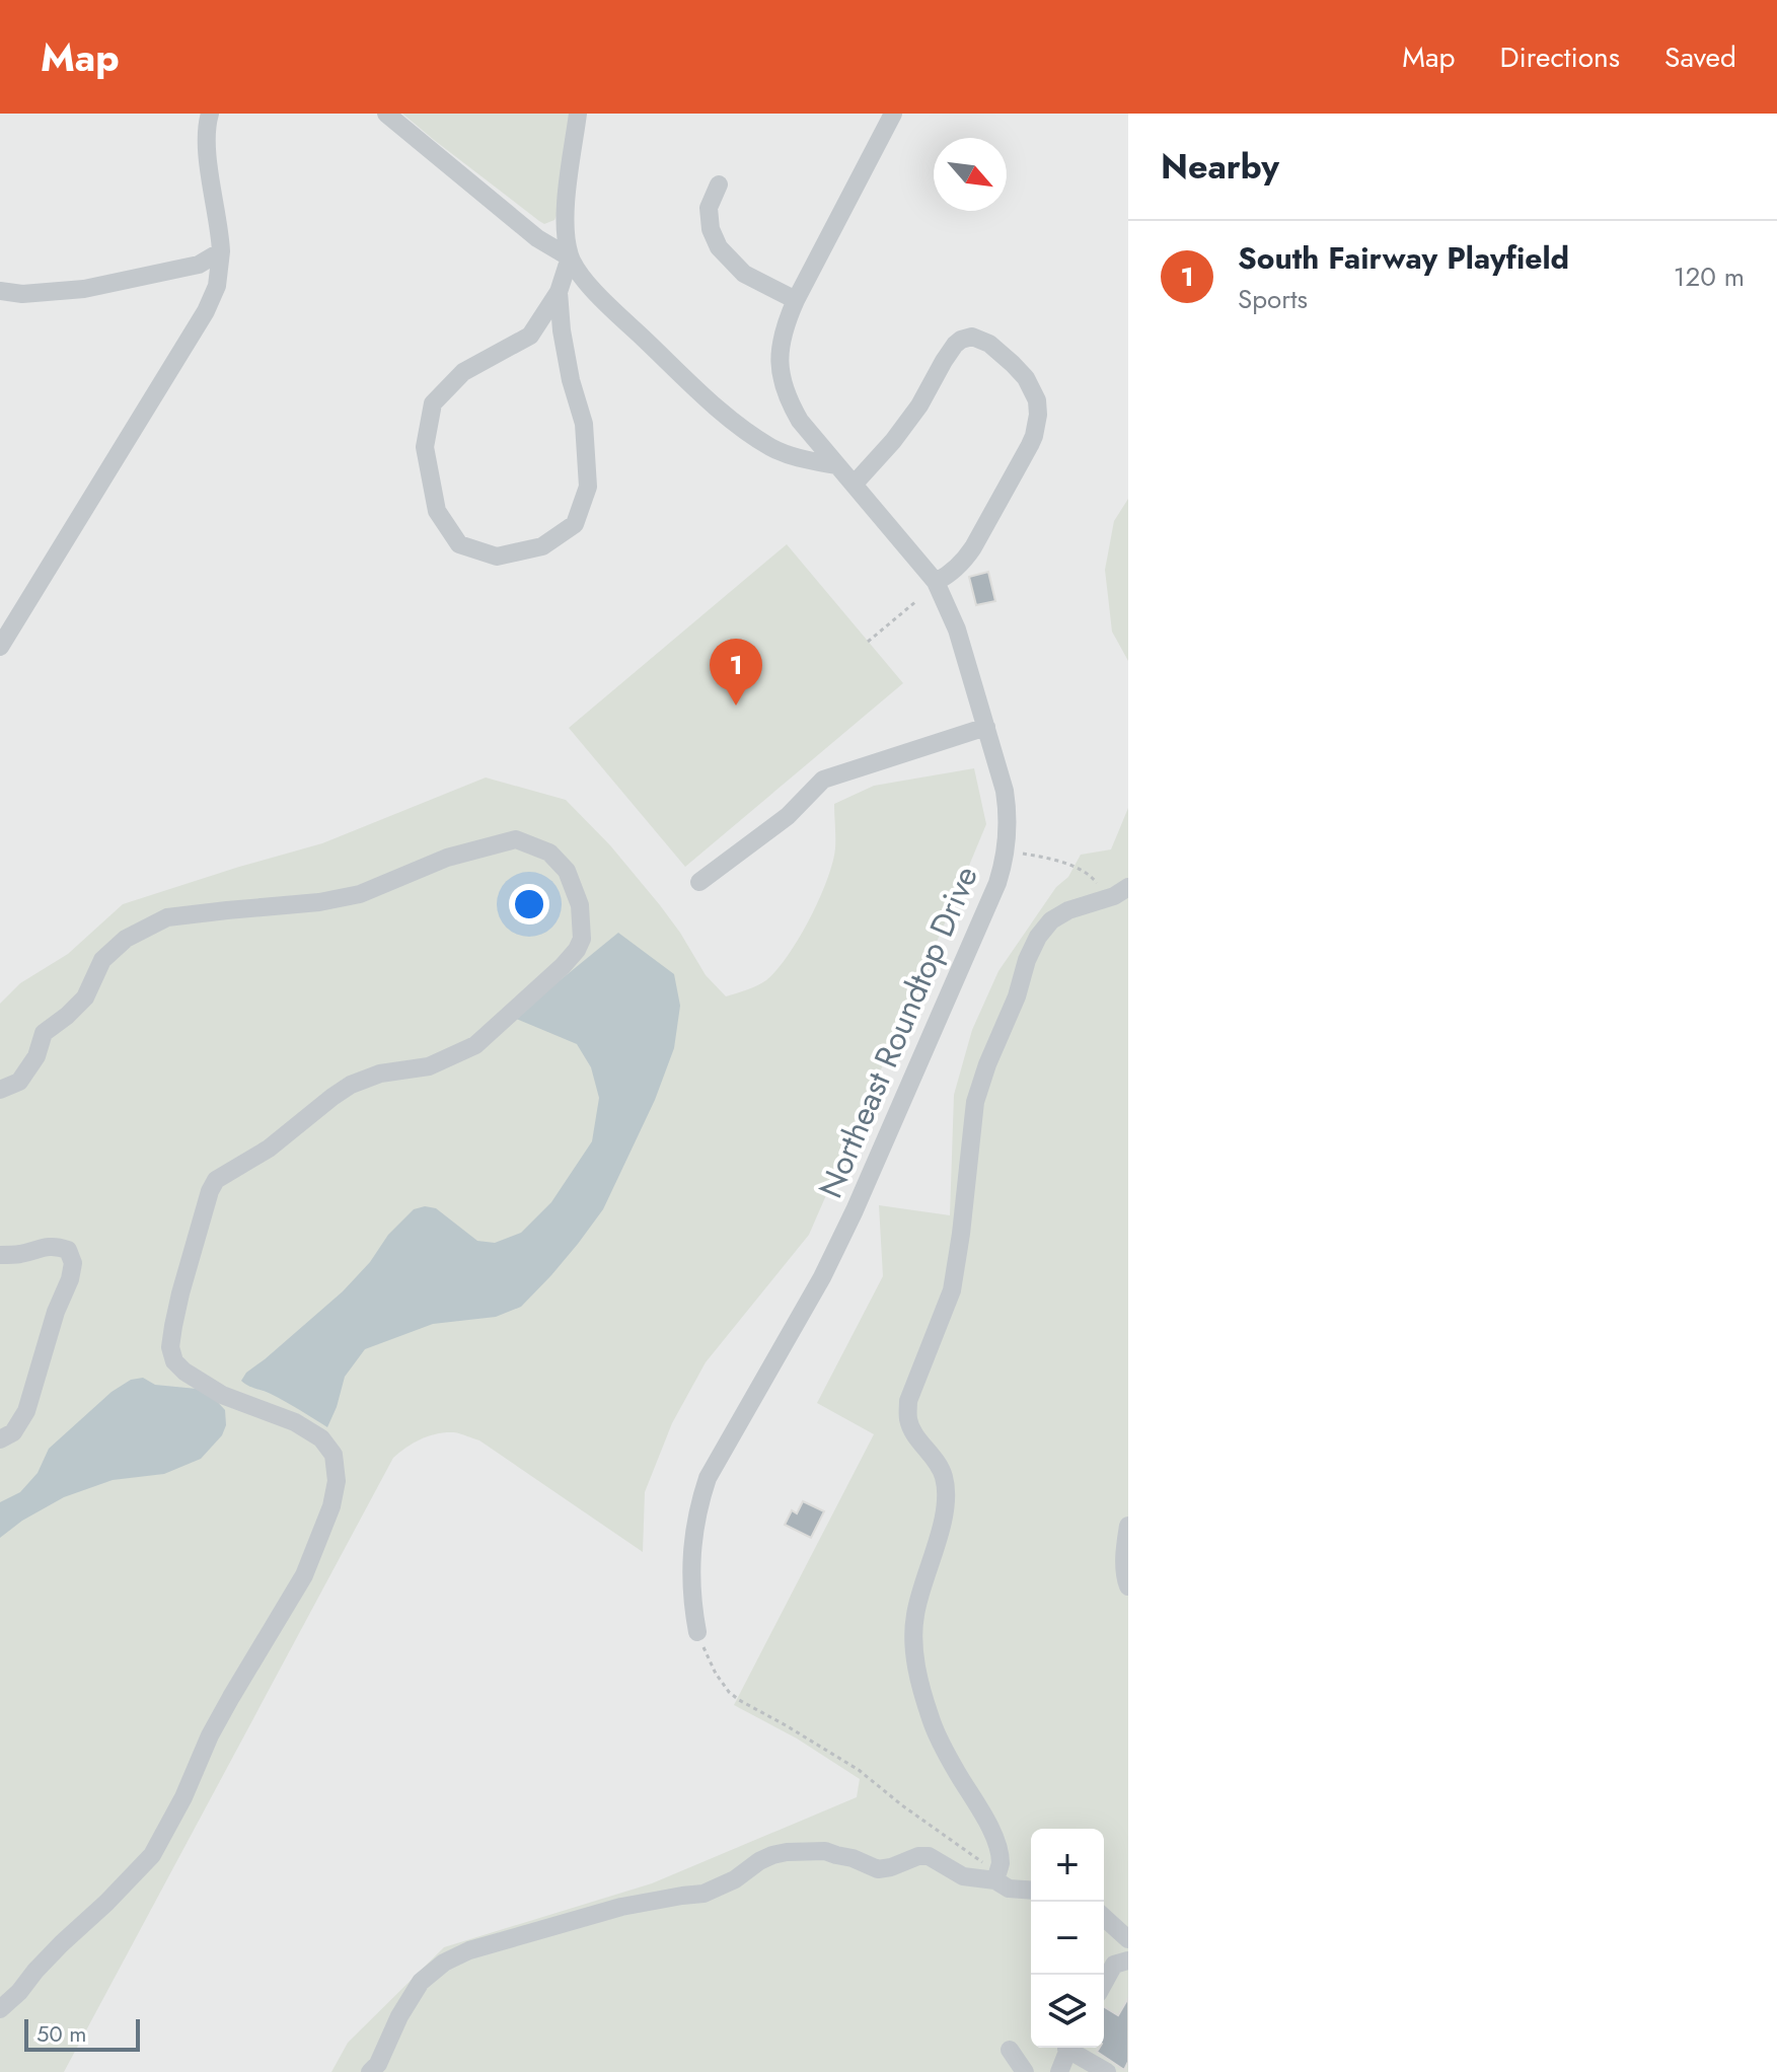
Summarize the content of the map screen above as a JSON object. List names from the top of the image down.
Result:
{
  "streets": {
    "street": ["Northeast Roundtop Drive"]
  },
  "scale_bar": "50 m",
  "north": "bottom right",
  "page": {
    "header": "Map",
    "nav": ["Map", "Directions", "Saved"],
    "heading": "Nearby",
    "list": [
      {
        "mark": "1",
        "name": "South Fairway Playfield",
        "note": "Sports",
        "value": "120 m"
      }
    ],
    "pins": "1",
    "map_buttons": ["+", "−"],
    "scale": "50 m"
  }
}
